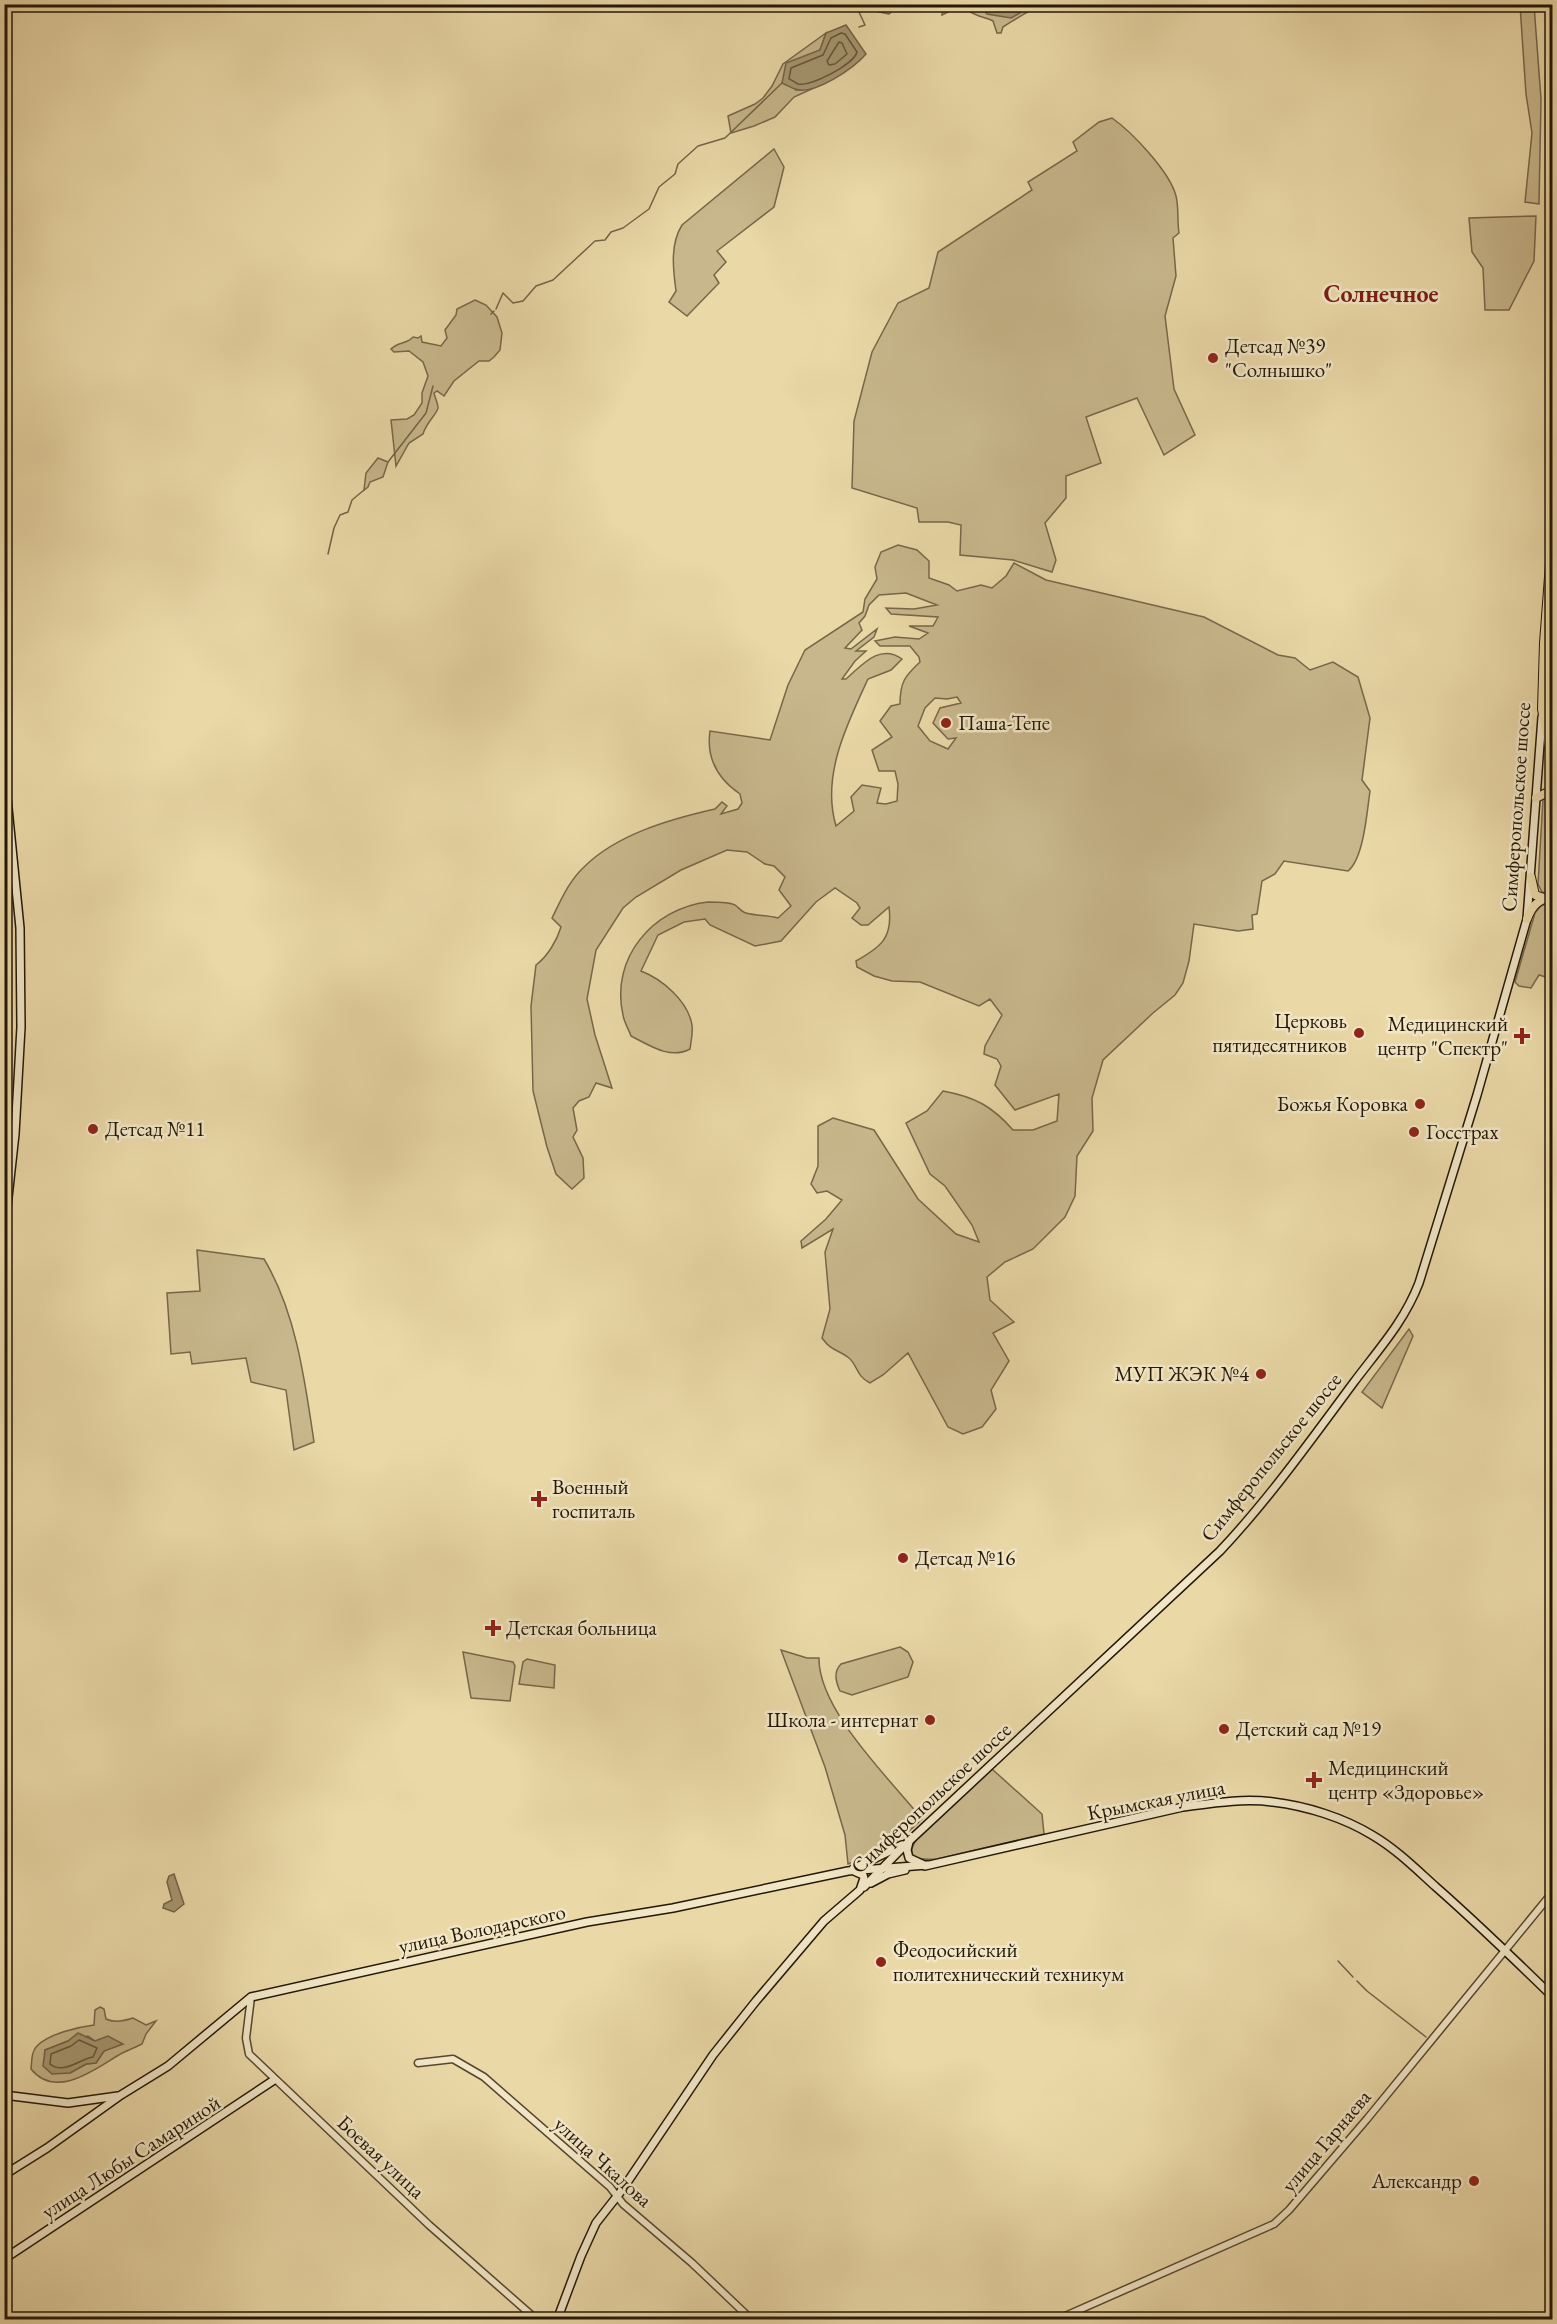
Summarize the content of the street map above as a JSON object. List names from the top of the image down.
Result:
{
  "streets": {
    "main road": [
      "Симферопольское шоссе",
      "Крымская улица",
      "улица Володарского",
      "улица Любы Самариной"
    ],
    "street": ["улица Гарнаева", "Боевая улица", "улица Чкалова"]
  },
  "crossings": [
    ["Симферопольское шоссе", "Крымская улица"],
    ["Симферопольское шоссе", "улица Володарского"],
    ["Симферопольское шоссе", "улица Чкалова"],
    ["Крымская улица", "улица Володарского"],
    ["Крымская улица", "улица Гарнаева"],
    ["улица Володарского", "Боевая улица"],
    ["улица Любы Самариной", "Боевая улица"]
  ],
  "districts": ["Солнечное"],
  "places": {
    "other": [
      "Детсад №39 \"Солнышко\"",
      "Паша-Тепе",
      "Церковь пятидесятников",
      "Божья Коровка",
      "Детсад №11",
      "Госстрах",
      "МУП ЖЭК №4",
      "Детсад №16",
      "Школа - интернат",
      "Детский сад №19",
      "Феодосийский политехнический техникум",
      "Александр"
    ],
    "health": [
      "Медицинский центр \"Спектр\"",
      "Военный госпиталь",
      "Детская больница",
      "Медицинский центр «Здоровье»"
    ]
  }
}
